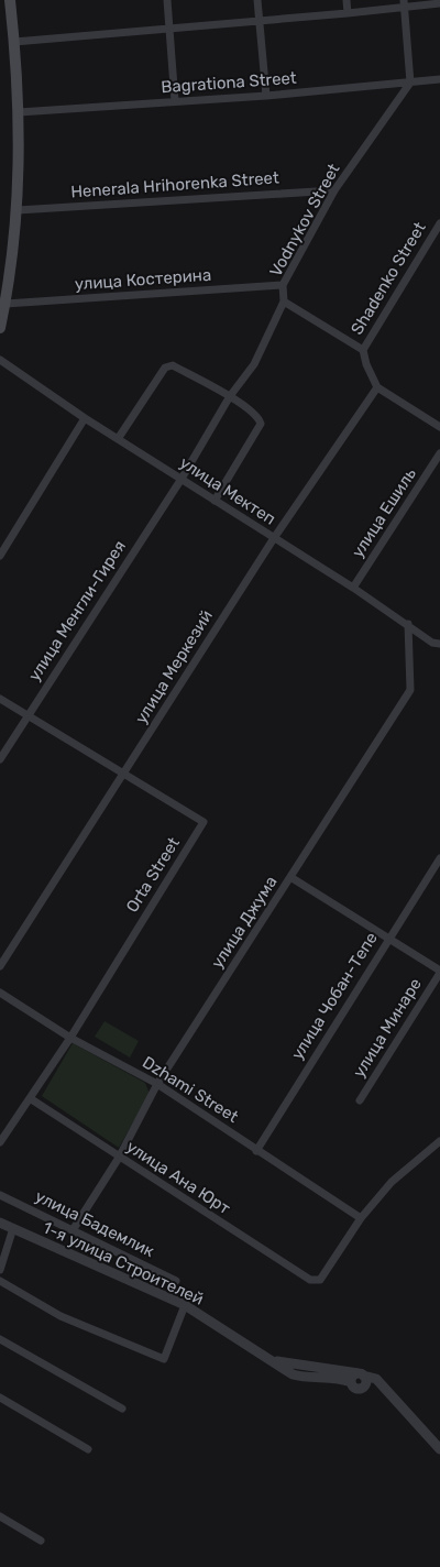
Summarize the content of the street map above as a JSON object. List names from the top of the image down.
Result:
{
  "streets": {
    "street": [
      "Bagrationa Street",
      "Henerala Hrihorenka Street",
      "Vodnykov Street",
      "Shadenko Street",
      "улица Костерина",
      "улица Мектеп",
      "улица Ешиль",
      "улица Менгли-Гирея",
      "улица Меркезий",
      "Orta Street",
      "улица Джума",
      "улица Чобан-Тепе",
      "улица Минаре",
      "Dzhami Street",
      "улица Ана Юрт",
      "улица Бадемлик",
      "1-я улица Строителей"
    ]
  },
  "crossings": [
    ["Bagrationa Street", "Vodnykov Street"],
    ["Henerala Hrihorenka Street", "Vodnykov Street"],
    ["Vodnykov Street", "улица Костерина"],
    ["Vodnykov Street", "улица Мектеп"],
    ["Vodnykov Street", "улица Менгли-Гирея"],
    ["улица Мектеп", "улица Ешиль"],
    ["улица Мектеп", "улица Менгли-Гирея"],
    ["улица Мектеп", "улица Меркезий"],
    ["улица Мектеп", "улица Джума"],
    ["улица Менгли-Гирея", "Orta Street"],
    ["улица Меркезий", "Orta Street"],
    ["Orta Street", "Dzhami Street"],
    ["Orta Street", "улица Ана Юрт"],
    ["улица Джума", "Dzhami Street"],
    ["улица Джума", "улица Ана Юрт"],
    ["улица Джума", "улица Бадемлик"],
    ["улица Чобан-Тепе", "Dzhami Street"],
    ["Dzhami Street", "улица Ана Юрт"]
  ]
}
